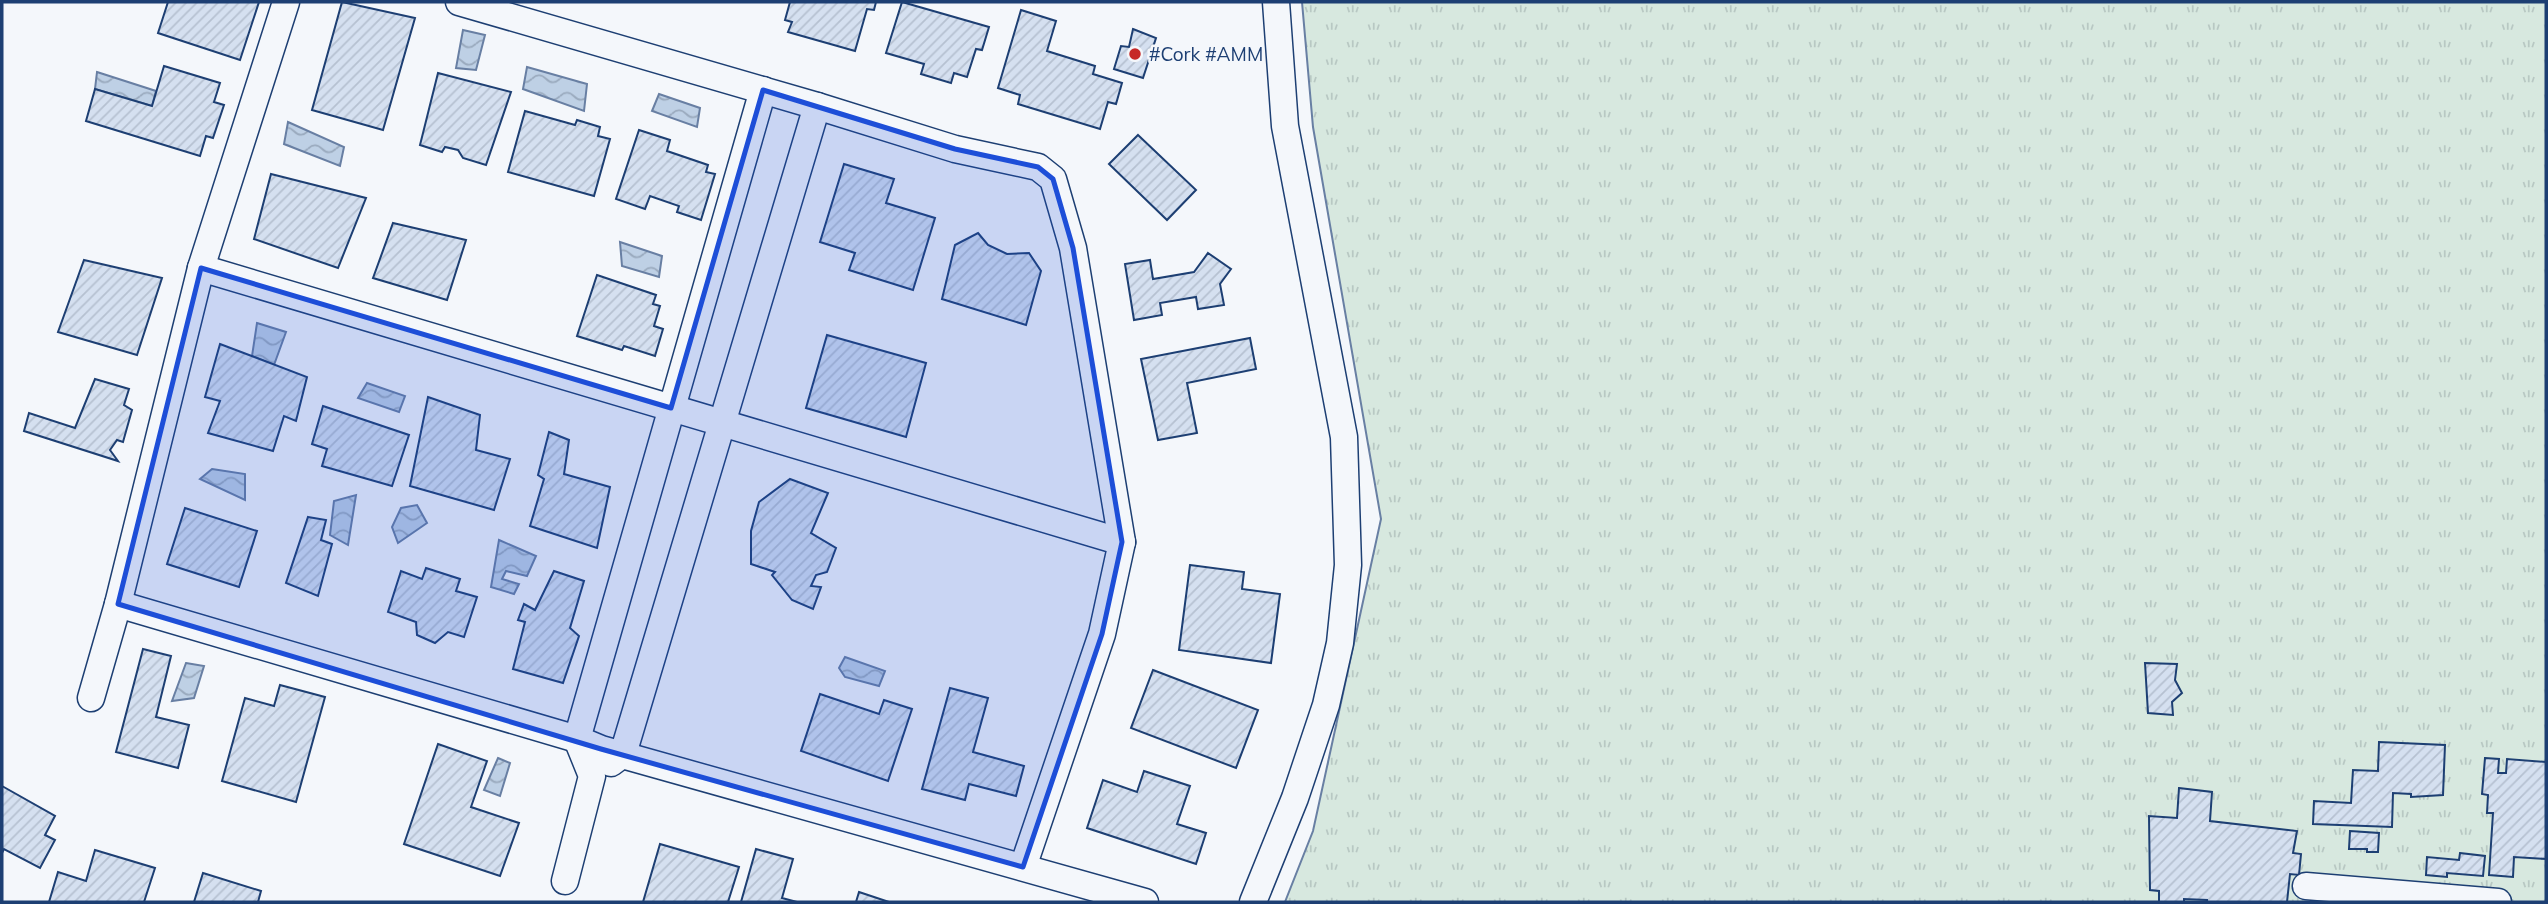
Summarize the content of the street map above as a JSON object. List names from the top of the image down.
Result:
{
  "places": ["#Cork #AMM"]
}
